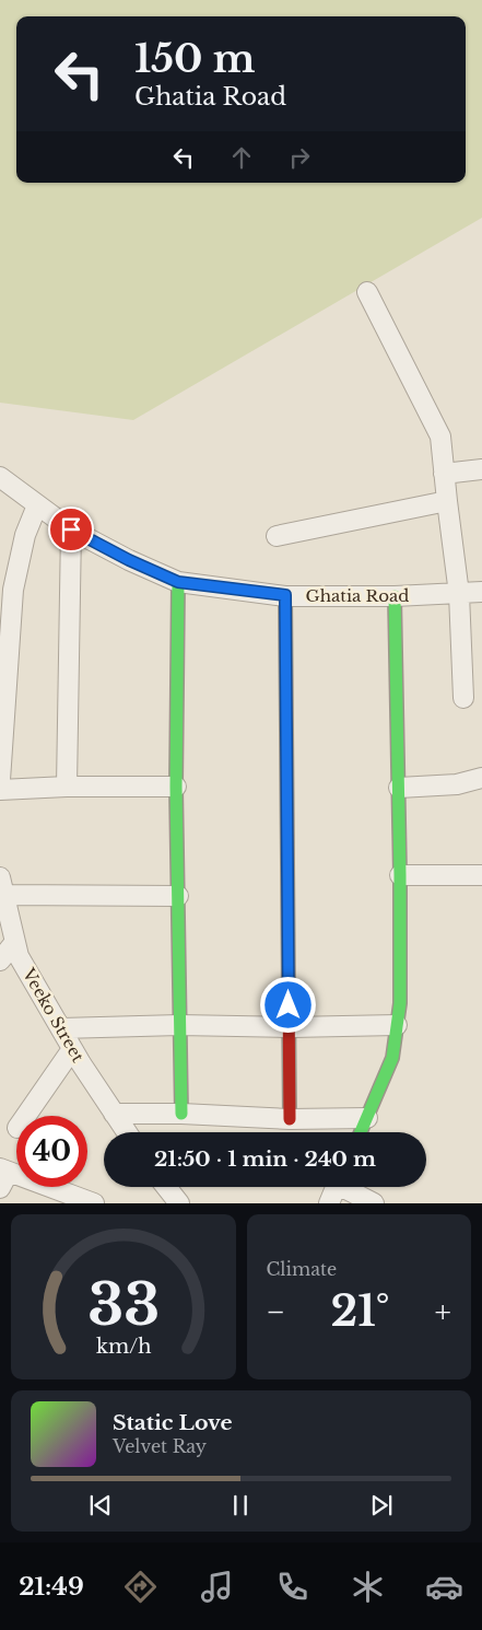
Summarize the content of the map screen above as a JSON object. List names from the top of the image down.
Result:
{
  "streets": {
    "street": ["Ghatia Road", "Veeko Street"]
  },
  "page": {
    "turn": ["150 m", "Ghatia Road"],
    "limit": "40",
    "trip": "21:50 · 1 min · 240 m",
    "tile": "Climate",
    "heat": ["−", "21°", "+"],
    "song": ["Static Love", "Velvet Ray"],
    "tabs": "21:49",
    "gauge": ["33", "km/h"]
  }
}
